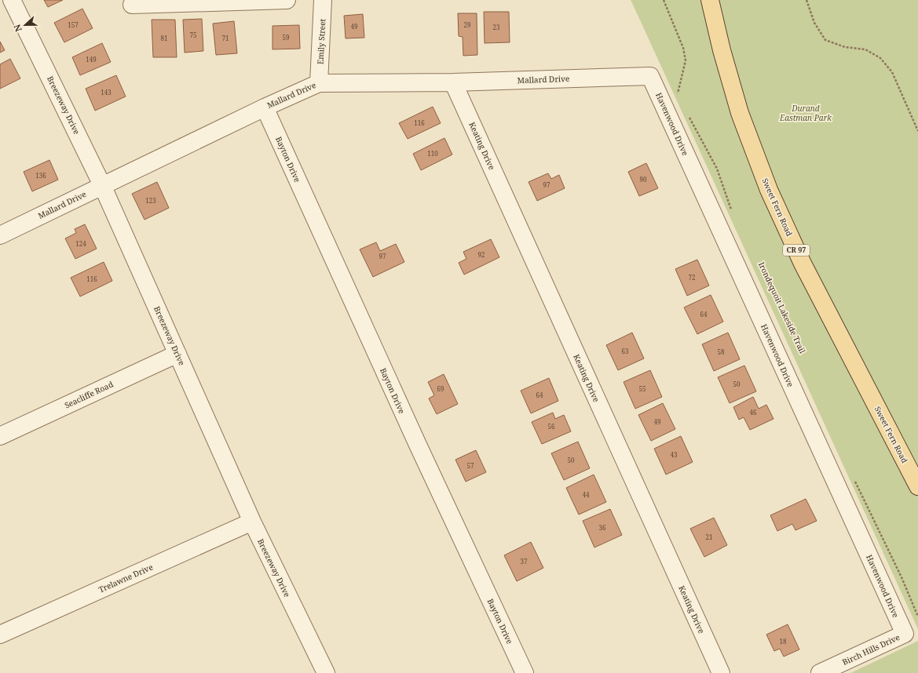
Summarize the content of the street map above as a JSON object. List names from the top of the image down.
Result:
{
  "streets": {
    "main road": ["Sweet Fern Road", "CR 97"],
    "street": [
      "Emily Street",
      "Mallard Drive",
      "Breezeway Drive",
      "Havenwood Drive",
      "Keating Drive",
      "Bayton Drive",
      "Seacliffe Road",
      "Trelawne Drive",
      "Birch Hills Drive"
    ]
  },
  "crossings": [
    ["Emily Street", "Mallard Drive"],
    ["Mallard Drive", "Breezeway Drive"],
    ["Mallard Drive", "Havenwood Drive"],
    ["Mallard Drive", "Keating Drive"],
    ["Mallard Drive", "Bayton Drive"],
    ["Breezeway Drive", "Seacliffe Road"],
    ["Breezeway Drive", "Trelawne Drive"],
    ["Havenwood Drive", "Birch Hills Drive"]
  ],
  "parks": ["Durand Eastman Park"],
  "house_numbers": [
    "157",
    "29",
    "49",
    "23",
    "75",
    "59",
    "81",
    "71",
    "149",
    "143",
    "116",
    "110",
    "136",
    "90",
    "97",
    "123",
    "124",
    "92",
    "97",
    "72",
    "116",
    "64",
    "63",
    "58",
    "50",
    "69",
    "55",
    "64",
    "46",
    "49",
    "56",
    "43",
    "50",
    "57",
    "44",
    "36",
    "21",
    "37",
    "18"
  ],
  "north": "left"
}
